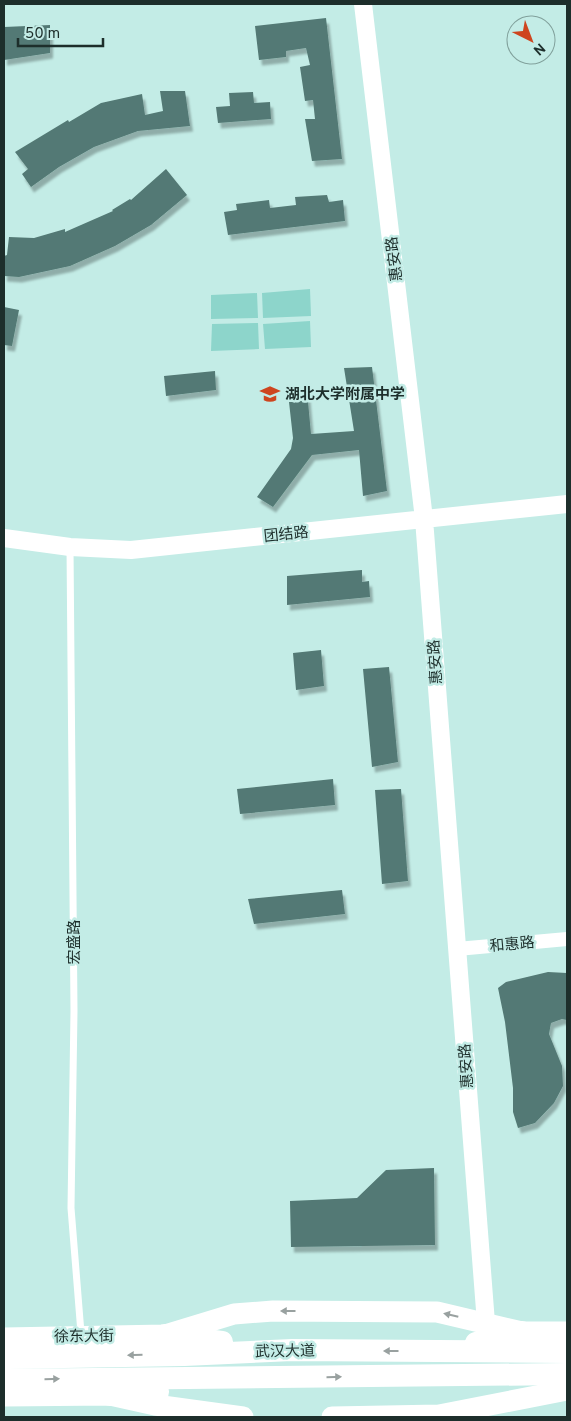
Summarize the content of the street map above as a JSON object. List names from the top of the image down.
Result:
{
  "streets": {
    "highway": ["武汉大道"],
    "main road": ["徐东大街"],
    "street": ["惠安路", "团结路", "和惠路"],
    "lane": ["宏盛路"]
  },
  "crossings": [
    ["惠安路", "团结路"],
    ["惠安路", "和惠路"],
    ["惠安路", "徐东大街"],
    ["团结路", "宏盛路"],
    ["宏盛路", "徐东大街"],
    ["徐东大街", "武汉大道"]
  ],
  "places": {
    "school or university": ["湖北大学附属中学"]
  },
  "scale_bar": "50 m",
  "north": "bottom right"
}
